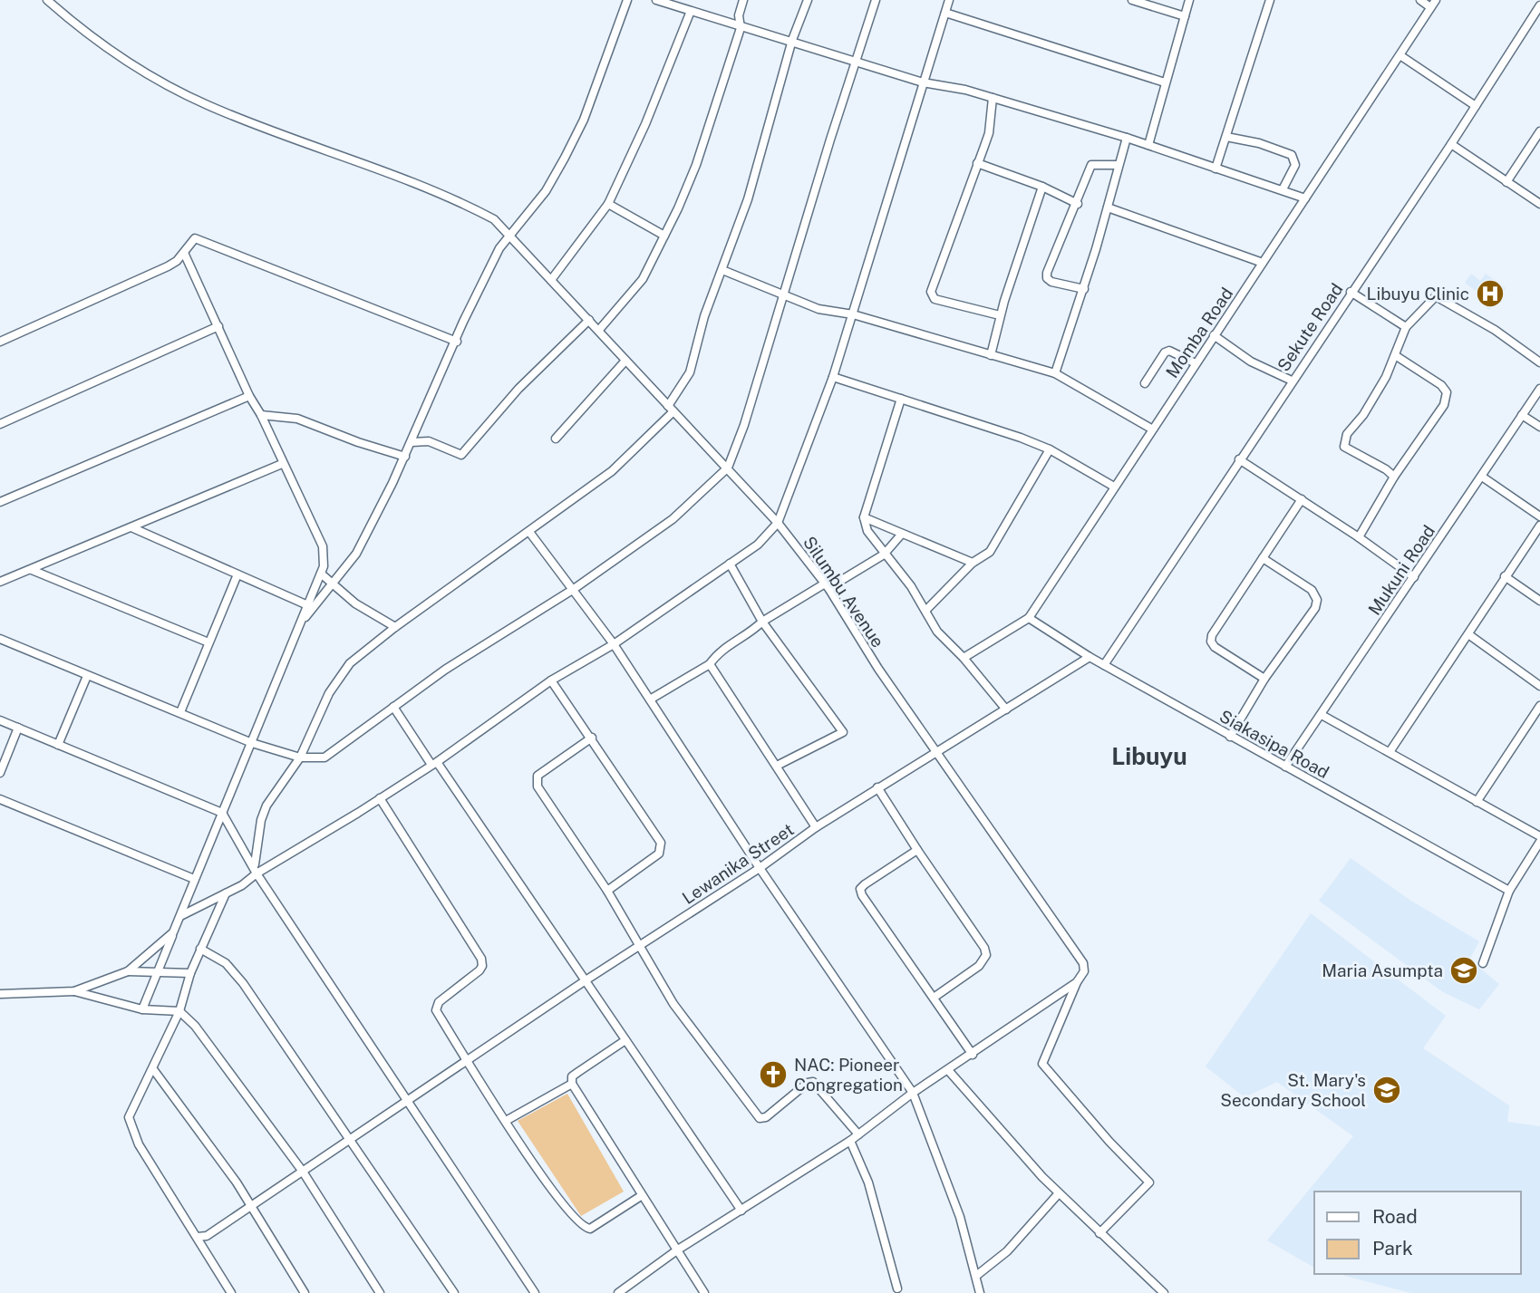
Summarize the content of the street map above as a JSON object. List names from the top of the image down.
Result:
{
  "streets": {
    "street": [
      "Sekute Road",
      "Momba Road",
      "Mukuni Road",
      "Silumbu Avenue",
      "Siakasipa Road",
      "Lewanika Street"
    ]
  },
  "crossings": [
    ["Sekute Road", "Siakasipa Road"],
    ["Momba Road", "Siakasipa Road"],
    ["Mukuni Road", "Siakasipa Road"],
    ["Silumbu Avenue", "Lewanika Street"],
    ["Siakasipa Road", "Lewanika Street"]
  ],
  "districts": ["Libuyu"],
  "places": {
    "hospital": ["Libuyu Clinic"],
    "school or university": ["Maria Asumpta", "St. Mary's Secondary School"],
    "church": ["NAC: Pioneer Congregation"]
  },
  "legend": ["Road", "Park"]
}
